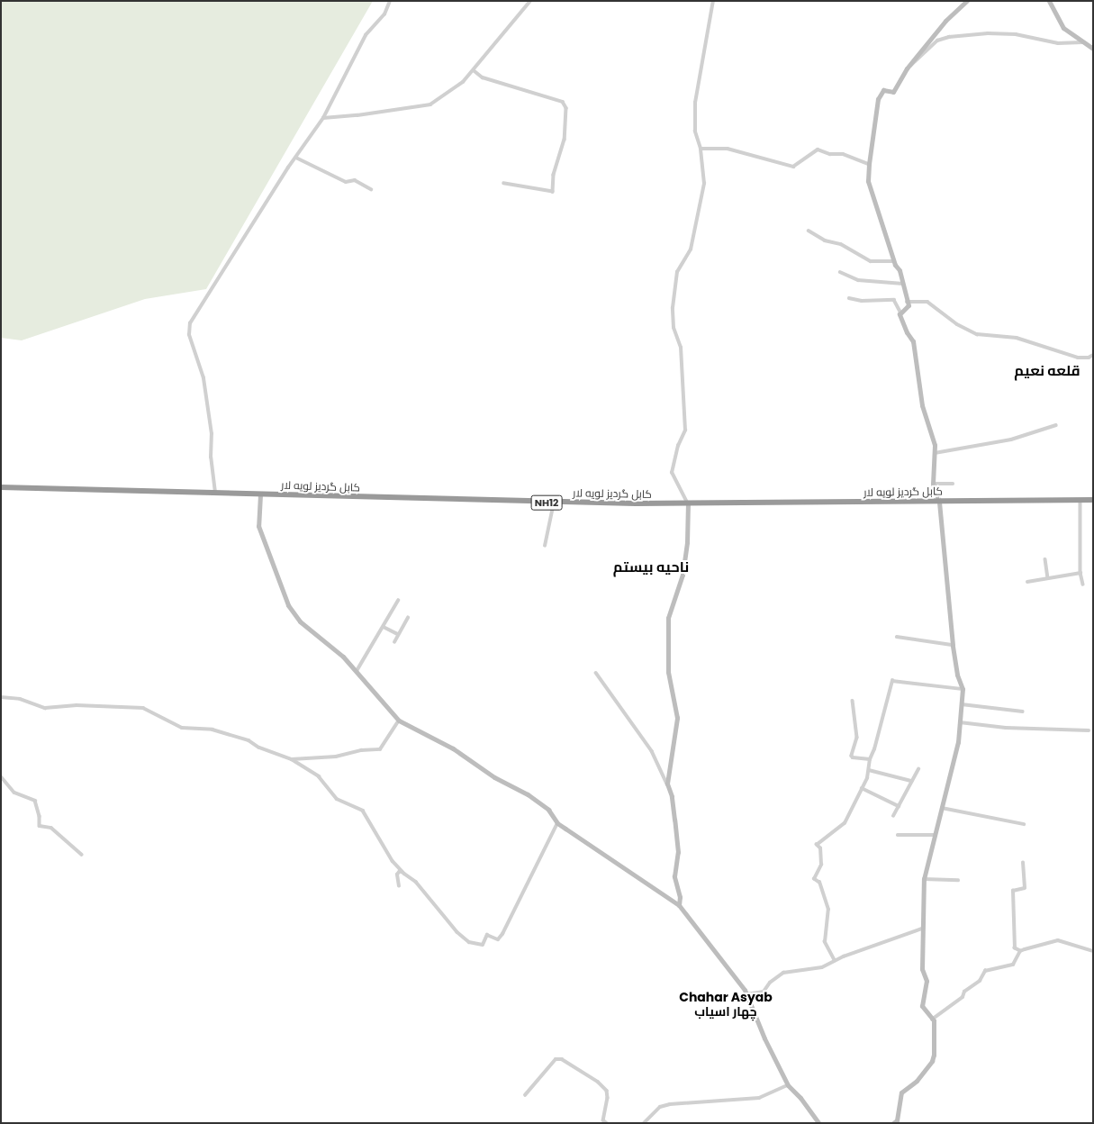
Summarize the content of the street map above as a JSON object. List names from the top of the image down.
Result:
{
  "streets": {
    "highway": ["کابل گردیز لویه لار", "NH12"]
  },
  "districts": ["قلعه نعيم", "ناحیه بیستم", "Chahar Asyab چهار اسیاب"]
}
